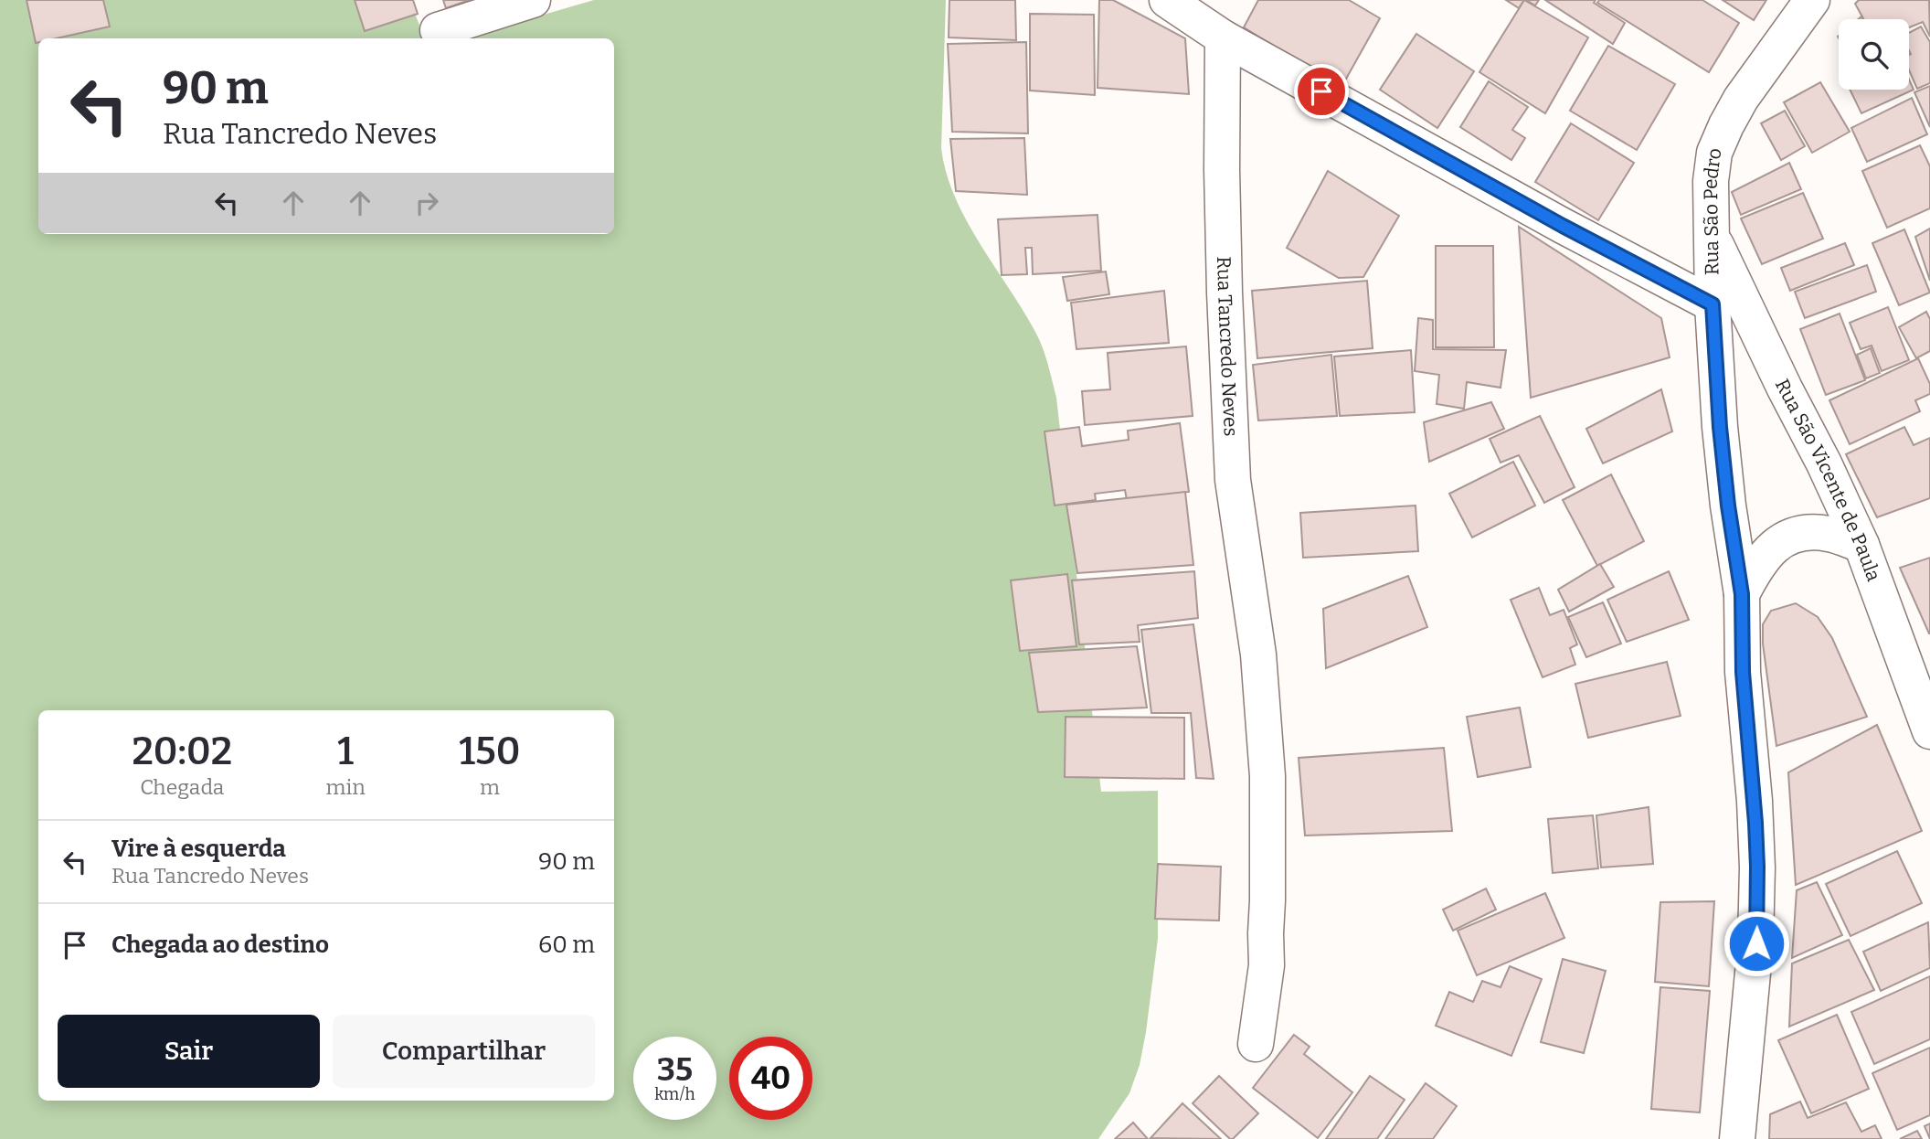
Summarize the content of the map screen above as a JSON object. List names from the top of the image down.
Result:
{
  "streets": {
    "street": ["Rua São Pedro", "Rua Tancredo Neves", "Rua São Vicente de Paula"]
  },
  "crossings": [
    ["Rua São Pedro", "Rua São Vicente de Paula"]
  ],
  "page": {
    "turn": ["90 m", "Rua Tancredo Neves"],
    "eta": [
      "20:02",
      "Chegada",
      "1",
      "min",
      "150",
      "m"
    ],
    "list": [
      {
        "name": "Vire à esquerda",
        "note": "Rua Tancredo Neves",
        "value": "90 m"
      },
      {
        "name": "Chegada ao destino",
        "value": "60 m"
      }
    ],
    "buttons": ["Sair", "Compartilhar"],
    "speed": "35 km/h",
    "limit": "40"
  }
}
